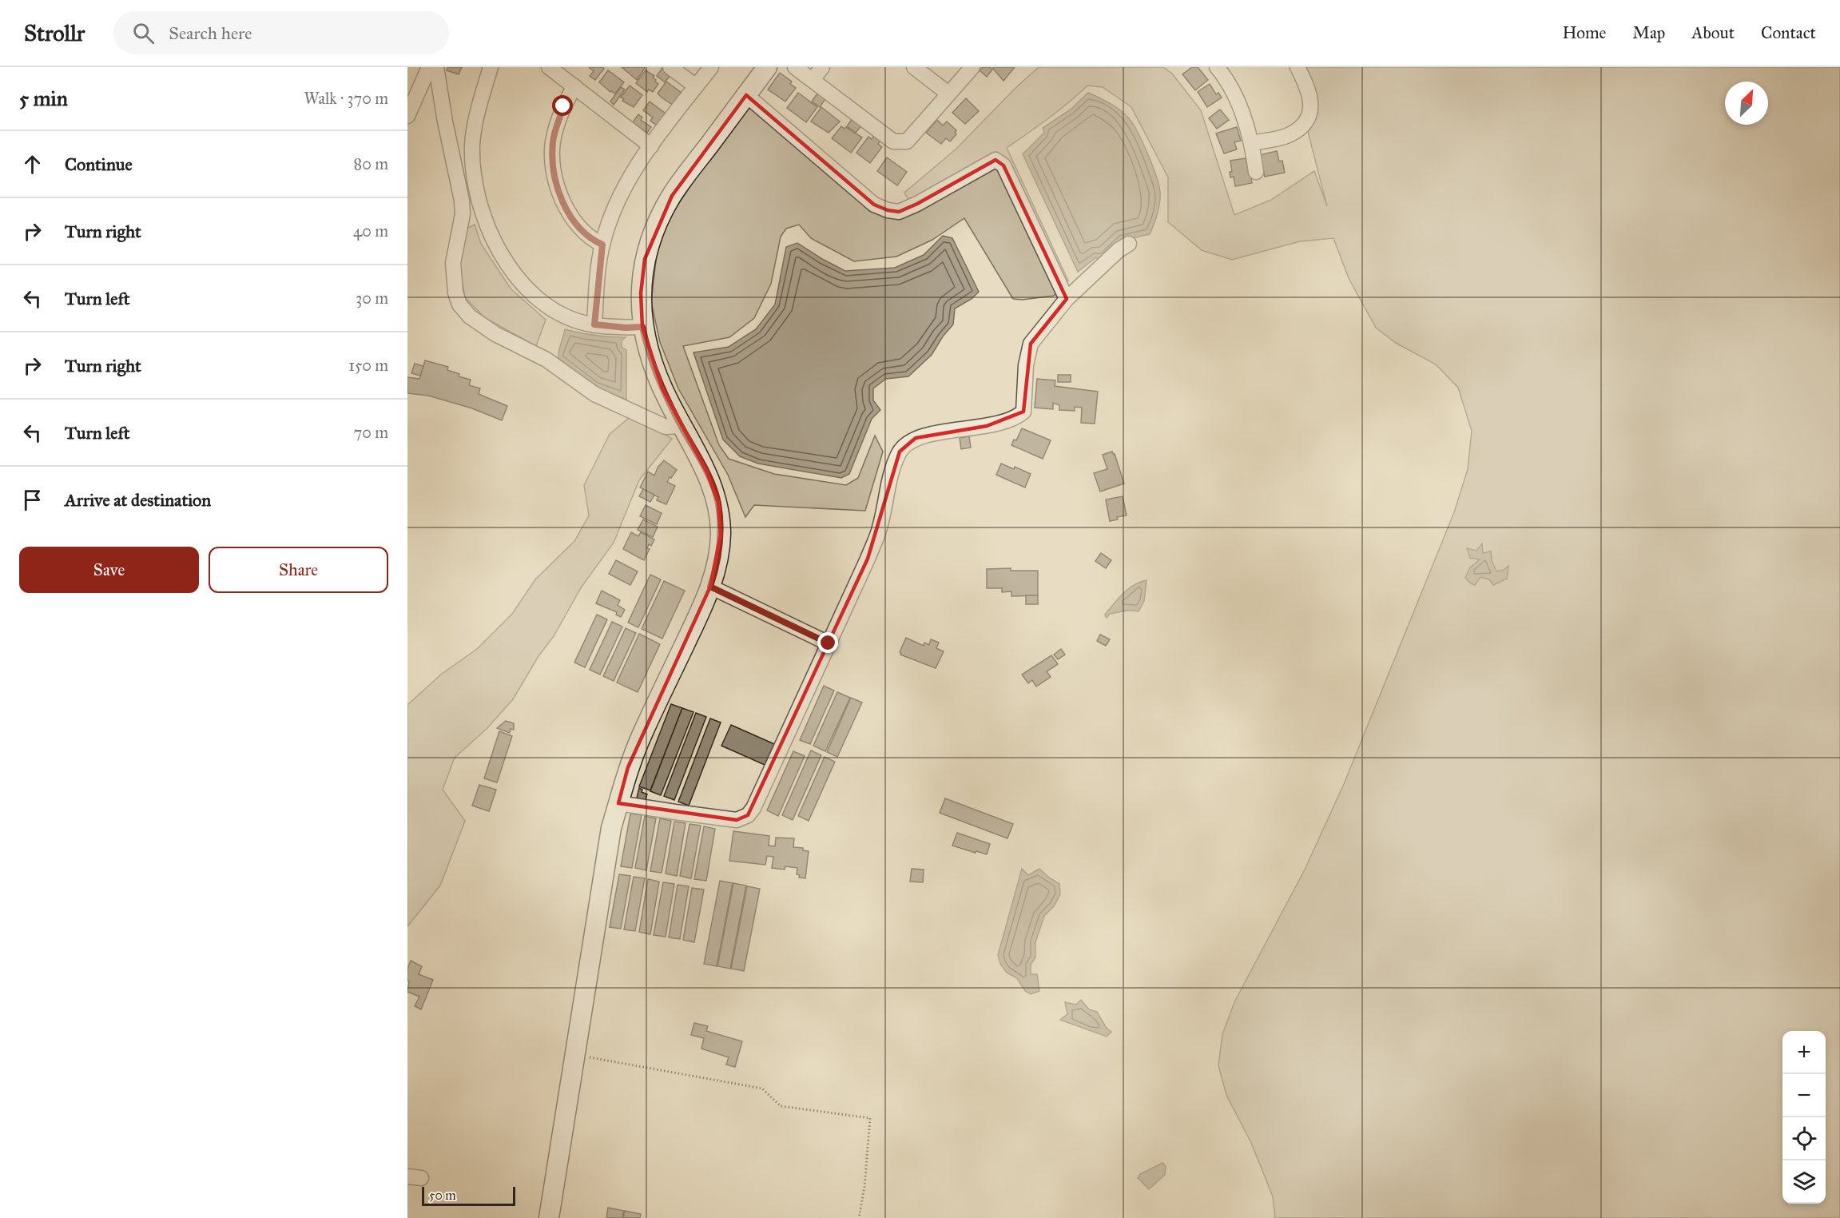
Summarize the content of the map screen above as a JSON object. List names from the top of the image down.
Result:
{
  "scale_bar": "50 m",
  "north": "top right",
  "page": {
    "header": "Strollr",
    "search": "Search here",
    "nav": [
      "Home",
      "Map",
      "About",
      "Contact"
    ],
    "heading": ["5 min", "Walk · 370 m"],
    "list": [
      ["Continue", "80 m"],
      ["Turn right", "40 m"],
      ["Turn left", "30 m"],
      ["Turn right", "150 m"],
      ["Turn left", "70 m"],
      "Arrive at destination"
    ],
    "buttons": ["Save", "Share"],
    "map_buttons": ["+", "−"],
    "scale": "50 m"
  }
}
